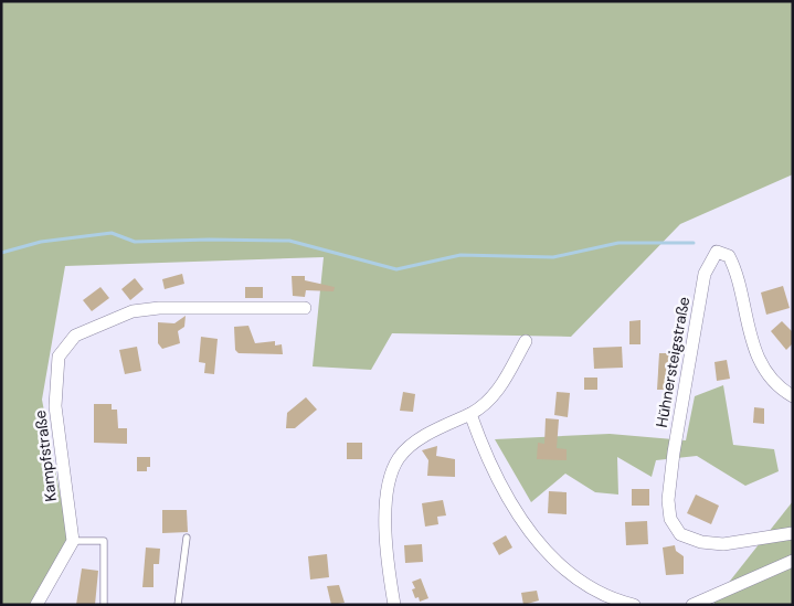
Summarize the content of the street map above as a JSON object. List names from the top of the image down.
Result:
{
  "streets": {
    "street": ["Hühnersteigstraße", "Kampfstraße"]
  }
}
